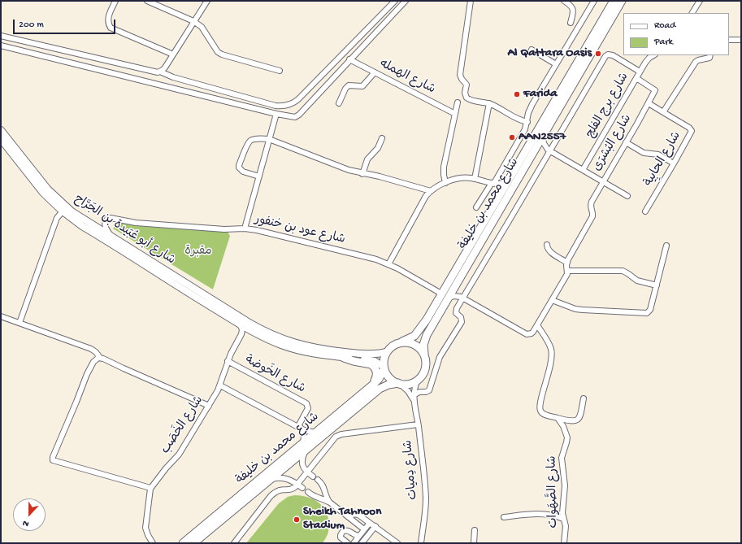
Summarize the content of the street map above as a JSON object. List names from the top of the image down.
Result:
{
  "streets": {
    "highway": ["شارع محمد بن خليفة"],
    "main road": ["شارع أبو عُبَيدة بن الجَرَّاح"],
    "street": [
      "شارع الهمله",
      "شارع برج الفلج",
      "شارع البُشرَى",
      "شارع الحابِية",
      "شارع عود بن خنفور",
      "شارع الخَوضة",
      "شارع الخَصَب",
      "شارع دِميات",
      "شارع الصَّهَوات"
    ]
  },
  "crossings": [
    ["شارع برج الفلج", "شارع البُشرَى"],
    ["شارع محمد بن خليفة", "شارع أبو عُبَيدة بن الجَرَّاح"],
    ["شارع محمد بن خليفة", "شارع عود بن خنفور"],
    ["شارع محمد بن خليفة", "شارع دِميات"],
    ["شارع أبو عُبَيدة بن الجَرَّاح", "شارع عود بن خنفور"],
    ["شارع أبو عُبَيدة بن الجَرَّاح", "شارع دِميات"],
    ["شارع الخَوضة", "شارع الخَصَب"]
  ],
  "parks": ["مقبرة"],
  "places": [
    "Al Qattara Oasis",
    "Farida",
    "AAN2557",
    "Sheikh Tahnoon Stadium"
  ],
  "legend": ["Road", "Park"],
  "scale_bar": "200 m",
  "north": "bottom"
}
